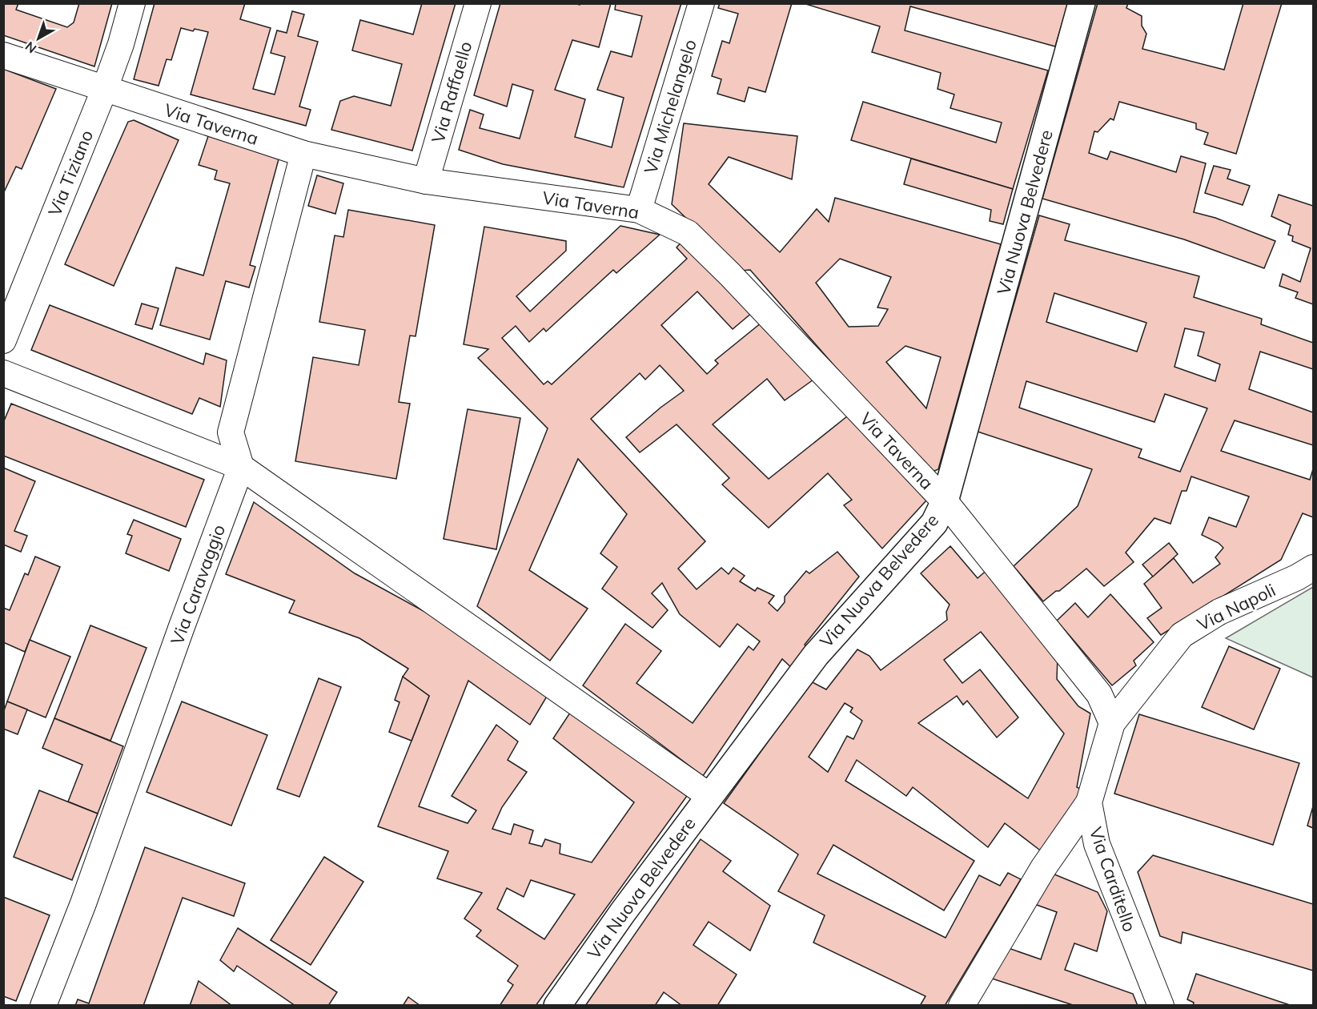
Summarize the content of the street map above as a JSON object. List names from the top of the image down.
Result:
{
  "streets": {
    "street": [
      "Via Raffaello",
      "Via Michelangelo",
      "Via Taverna",
      "Via Tiziano",
      "Via Nuova Belvedere",
      "Via Caravaggio",
      "Via Napoli",
      "Via Carditello"
    ]
  },
  "crossings": [
    ["Via Raffaello", "Via Taverna"],
    ["Via Michelangelo", "Via Taverna"],
    ["Via Taverna", "Via Tiziano"],
    ["Via Taverna", "Via Nuova Belvedere"],
    ["Via Taverna", "Via Napoli"],
    ["Via Taverna", "Via Carditello"],
    ["Via Napoli", "Via Carditello"]
  ],
  "north": "bottom left"
}
